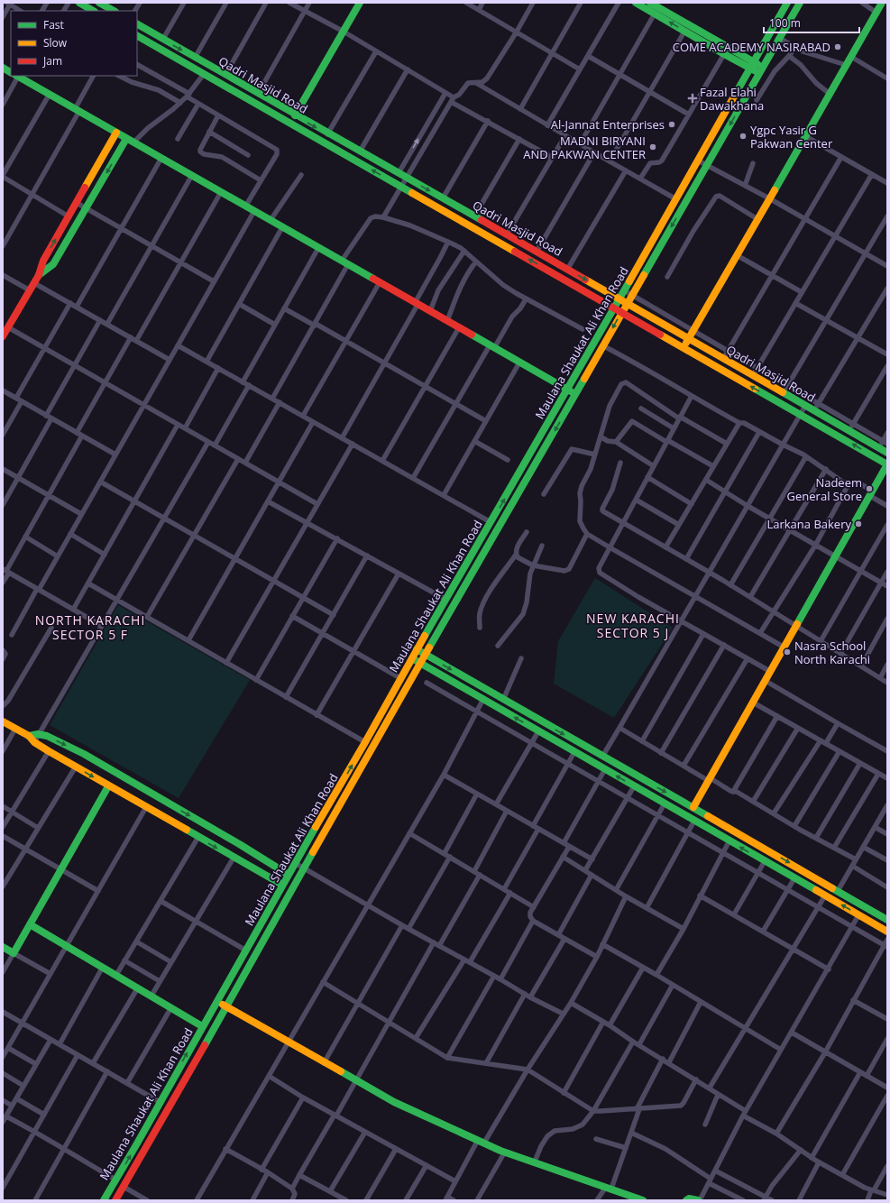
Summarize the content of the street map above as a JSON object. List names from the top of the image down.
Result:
{
  "streets": {
    "street": ["Qadri Masjid Road", "Maulana Shaukat Ali Khan Road"]
  },
  "crossings": [
    ["Qadri Masjid Road", "Maulana Shaukat Ali Khan Road"]
  ],
  "districts": ["NEW KARACHI SECTOR 5 J", "NORTH KARACHI SECTOR 5 F"],
  "places": {
    "other": [
      "COME ACADEMY NASIRABAD",
      "Al-Jannat Enterprises",
      "Ygpc Yasir G Pakwan Center",
      "MADNI BIRYANI AND PAKWAN CENTER",
      "Nadeem General Store",
      "Larkana Bakery",
      "Nasra School North Karachi"
    ],
    "health": ["Fazal Elahi Dawakhana"]
  },
  "legend": ["Fast", "Slow", "Jam"],
  "scale_bar": "100 m"
}
